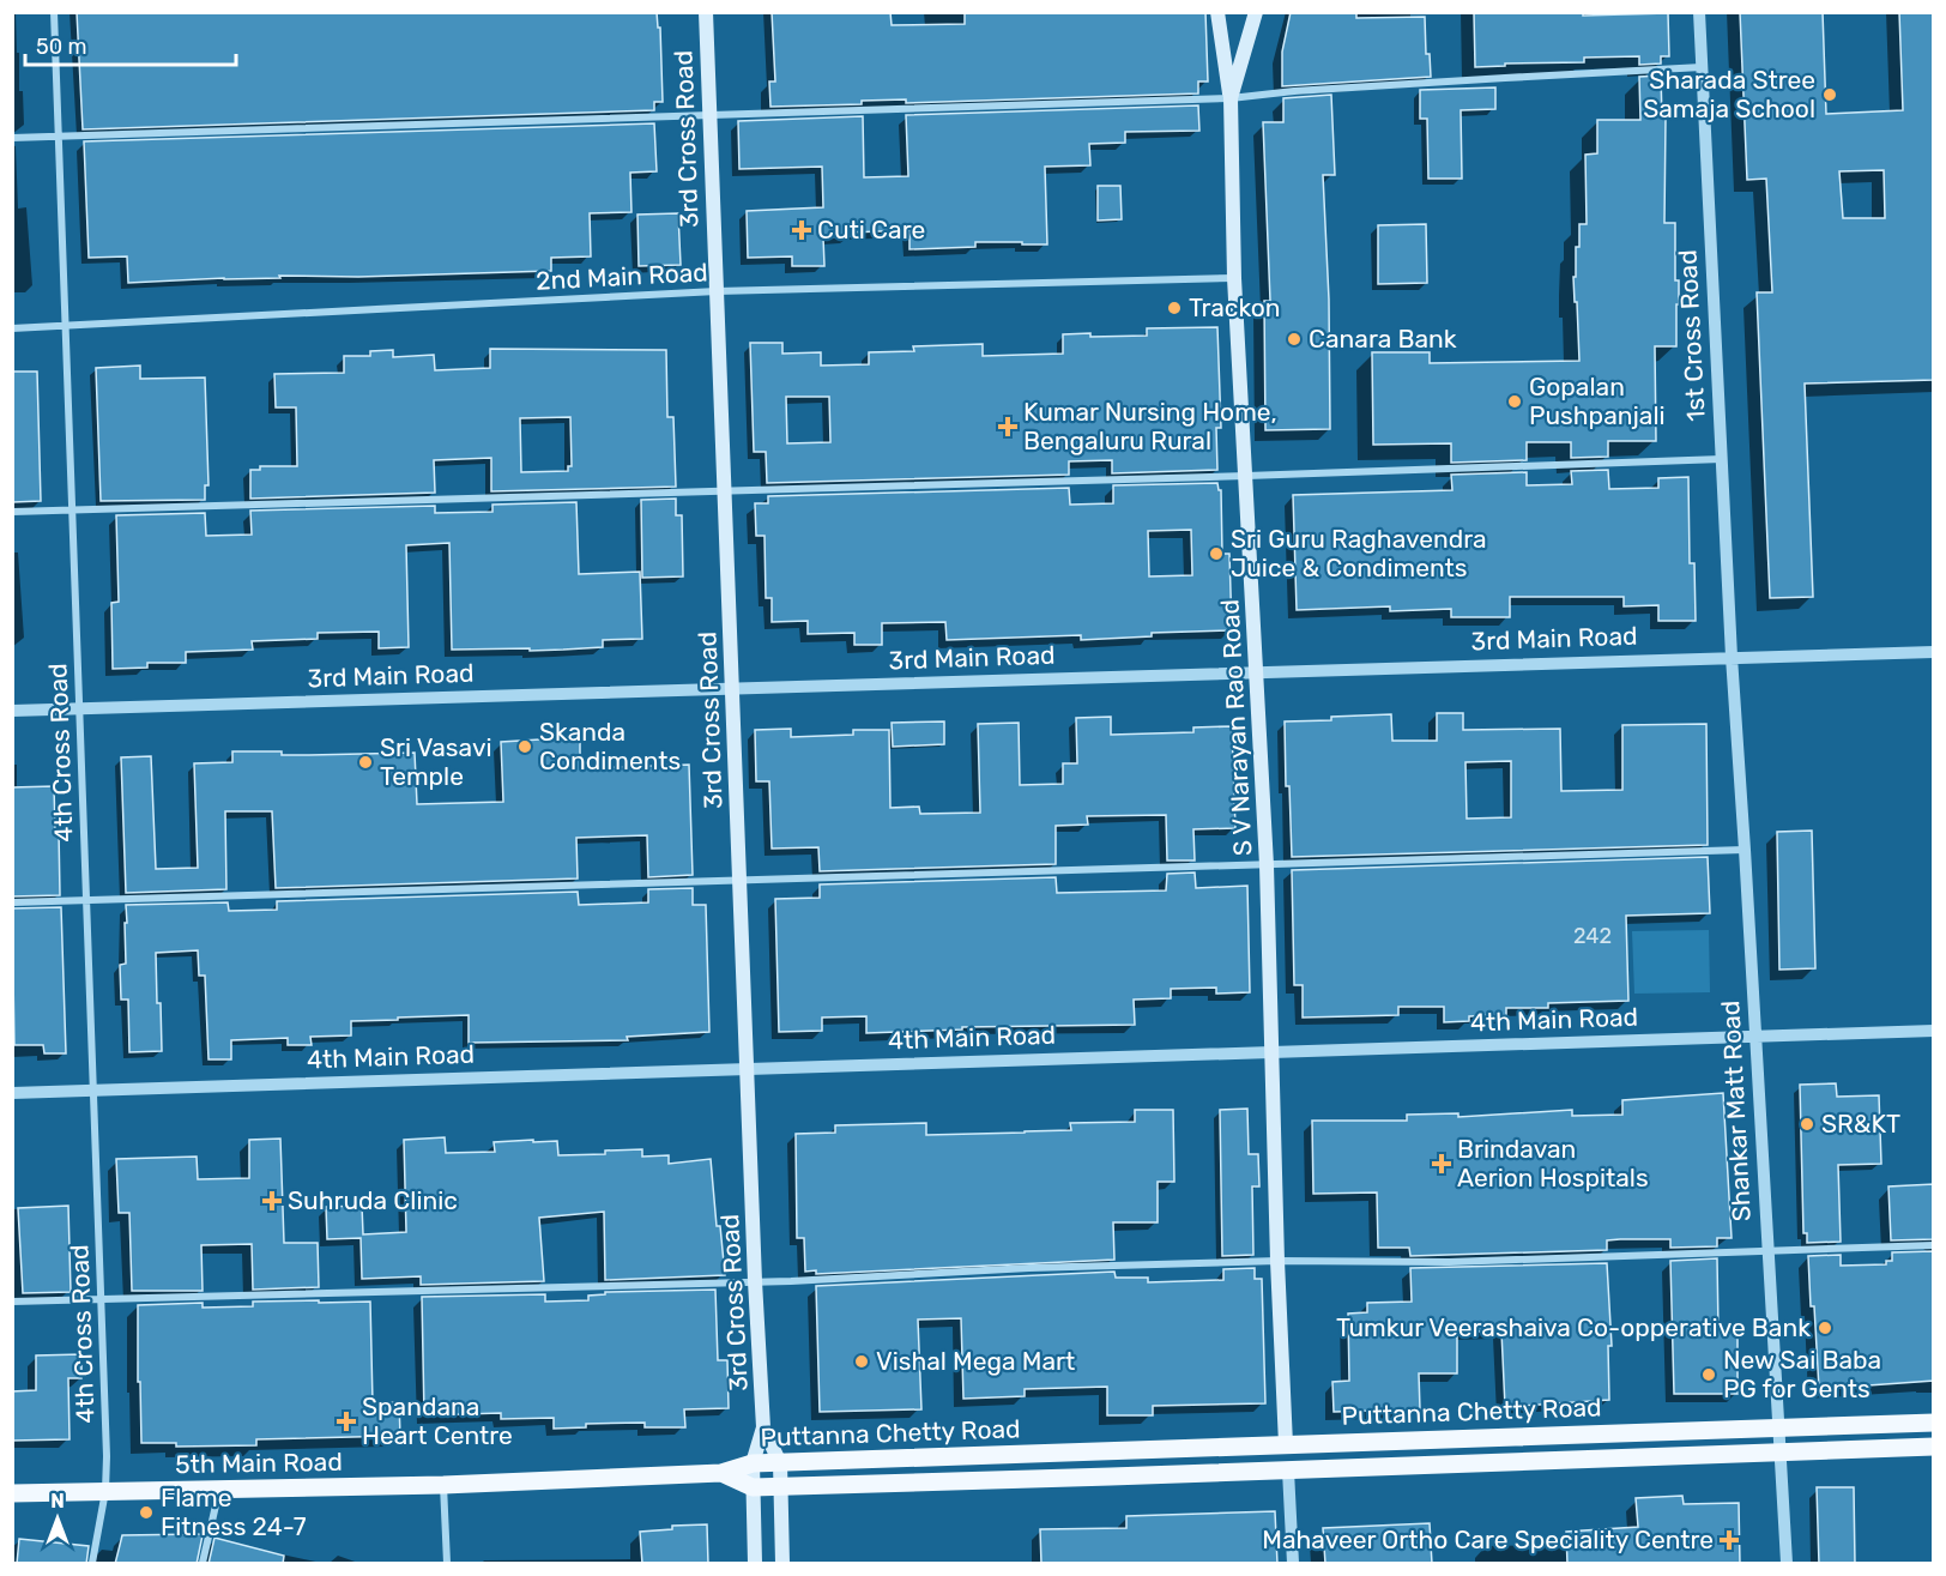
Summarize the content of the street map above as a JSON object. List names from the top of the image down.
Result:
{
  "streets": {
    "main road": [
      "3rd Cross Road",
      "S V Narayan Rao Road",
      "Puttanna Chetty Road",
      "5th Main Road"
    ],
    "street": [
      "2nd Main Road",
      "1st Cross Road",
      "3rd Main Road",
      "4th Cross Road",
      "4th Main Road",
      "Shankar Matt Road"
    ]
  },
  "crossings": [
    ["3rd Cross Road", "2nd Main Road"],
    ["3rd Cross Road", "3rd Main Road"],
    ["3rd Cross Road", "4th Main Road"],
    ["2nd Main Road", "S V Narayan Rao Road"],
    ["2nd Main Road", "4th Cross Road"],
    ["1st Cross Road", "3rd Main Road"],
    ["1st Cross Road", "Shankar Matt Road"],
    ["3rd Main Road", "S V Narayan Rao Road"],
    ["3rd Main Road", "4th Cross Road"],
    ["3rd Main Road", "Shankar Matt Road"],
    ["S V Narayan Rao Road", "4th Main Road"],
    ["S V Narayan Rao Road", "Puttanna Chetty Road"],
    ["4th Cross Road", "4th Main Road"],
    ["4th Cross Road", "5th Main Road"],
    ["4th Main Road", "Shankar Matt Road"],
    ["Shankar Matt Road", "Puttanna Chetty Road"],
    ["Puttanna Chetty Road", "5th Main Road"]
  ],
  "places": {
    "other": [
      "Sharada Stree Samaja School",
      "Trackon",
      "Canara Bank",
      "Gopalan Pushpanjali",
      "Sri Guru Raghavendra Juice & Condiments",
      "Skanda Condiments",
      "Sri Vasavi Temple",
      "SR&KT",
      "Tumkur Veerashaiva Co-opperative Bank",
      "Vishal Mega Mart",
      "New Sai Baba PG for Gents",
      "Flame Fitness 24-7"
    ],
    "health": [
      "Cuti Care",
      "Kumar Nursing Home, Bengaluru Rural",
      "Brindavan Aerion Hospitals",
      "Suhruda Clinic",
      "Spandana Heart Centre",
      "Mahaveer Ortho Care Speciality Centre"
    ]
  },
  "house_numbers": ["242"],
  "scale_bar": "50 m",
  "north": "top"
}
